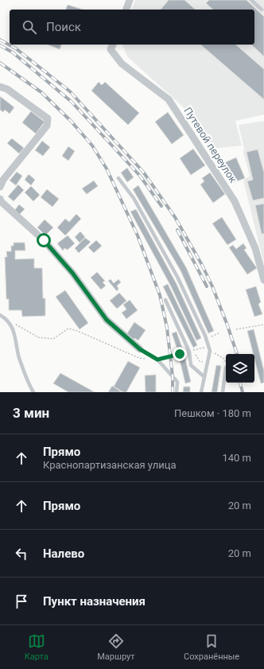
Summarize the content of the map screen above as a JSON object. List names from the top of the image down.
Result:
{
  "streets": {
    "street": ["Путевой переулок"]
  },
  "page": {
    "search": "Поиск",
    "heading": ["3 мин", "Пешком · 180 m"],
    "list": [
      ["Прямо", "Краснопартизанская улица", "140 m"],
      ["Прямо", "20 m"],
      ["Налево", "20 m"],
      "Пункт назначения"
    ],
    "nav": ["Карта", "Маршрут", "Сохранённые"]
  }
}
